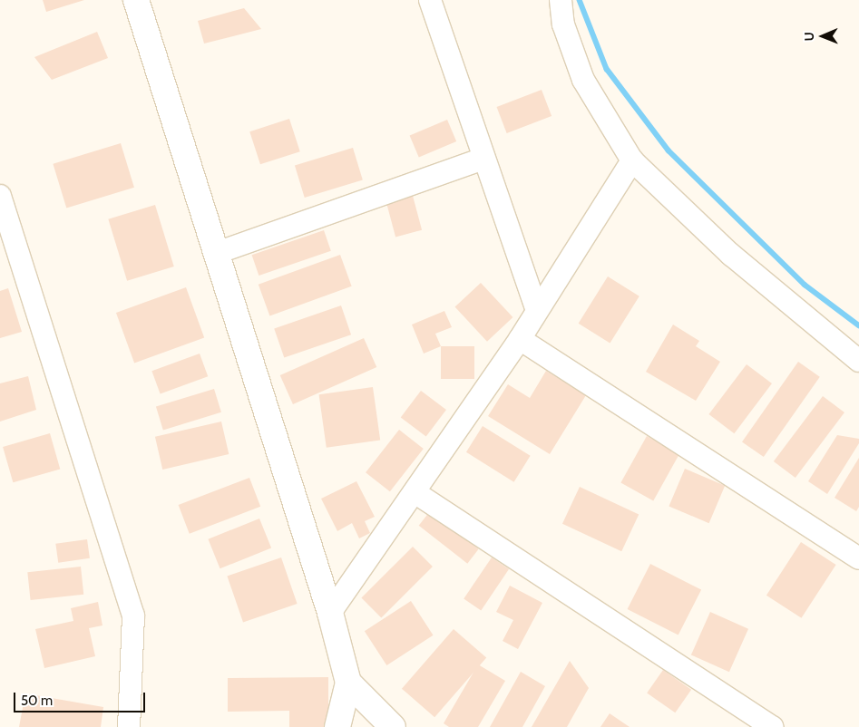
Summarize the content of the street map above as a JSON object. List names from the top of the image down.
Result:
{
  "scale_bar": "50 m",
  "north": "left"
}
